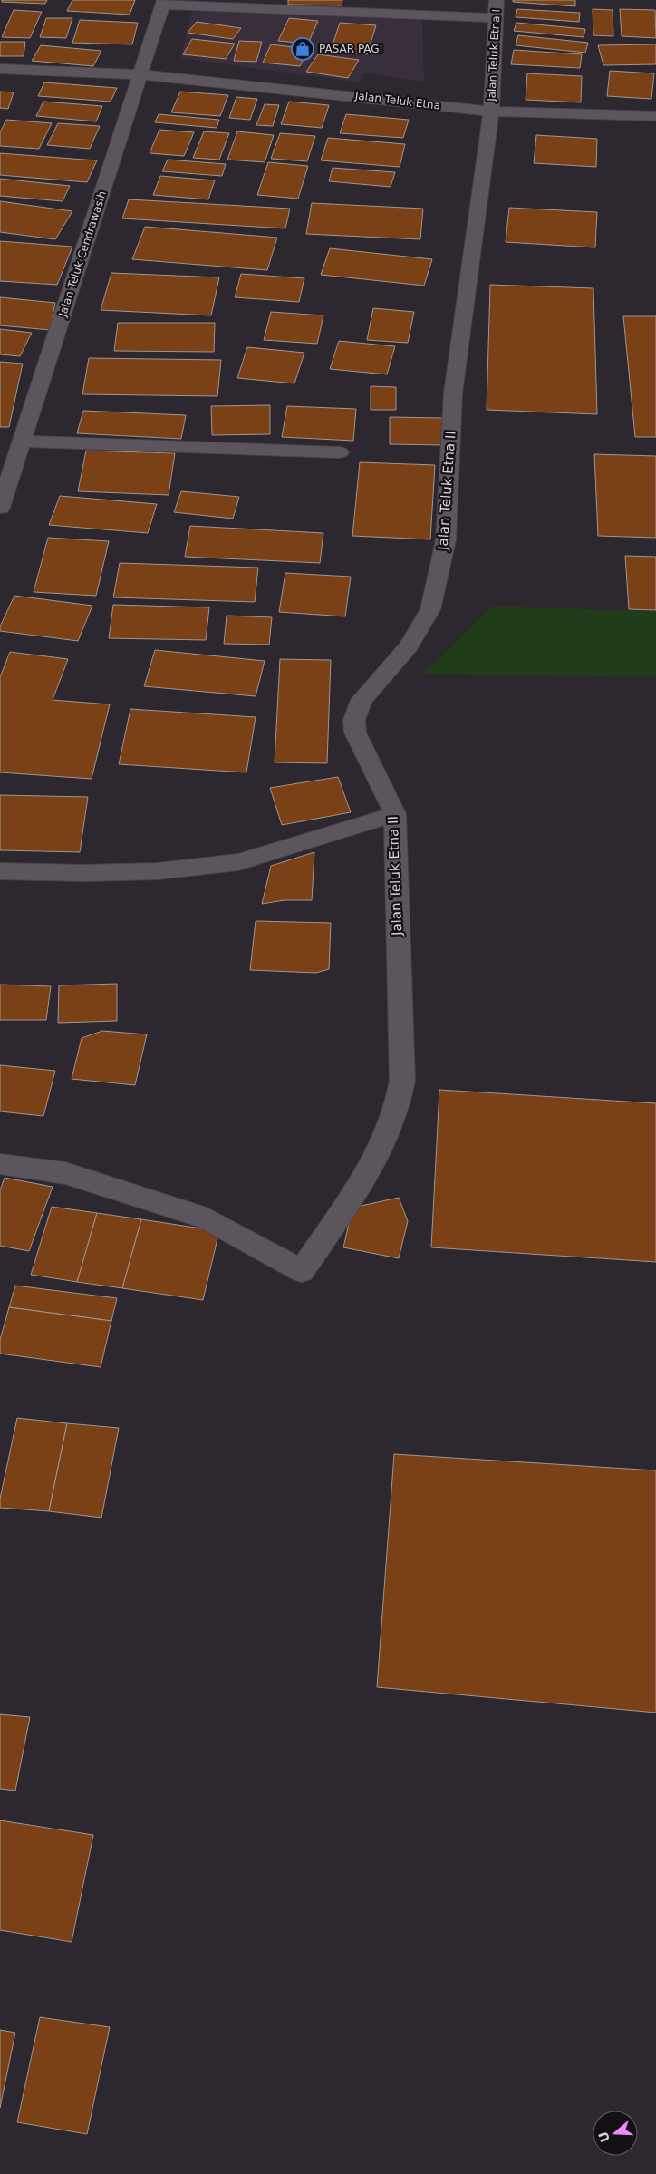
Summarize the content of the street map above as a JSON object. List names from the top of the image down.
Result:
{
  "streets": {
    "street": [
      "Jalan Teluk Etna I",
      "Jalan Teluk Etna",
      "Jalan Teluk Cendrawasih",
      "Jalan Teluk Etna II"
    ]
  },
  "crossings": [
    ["Jalan Teluk Etna I", "Jalan Teluk Etna"],
    ["Jalan Teluk Etna I", "Jalan Teluk Etna II"],
    ["Jalan Teluk Etna", "Jalan Teluk Cendrawasih"],
    ["Jalan Teluk Etna", "Jalan Teluk Etna II"]
  ],
  "places": {
    "shop": ["PASAR PAGI"]
  },
  "north": "left"
}
